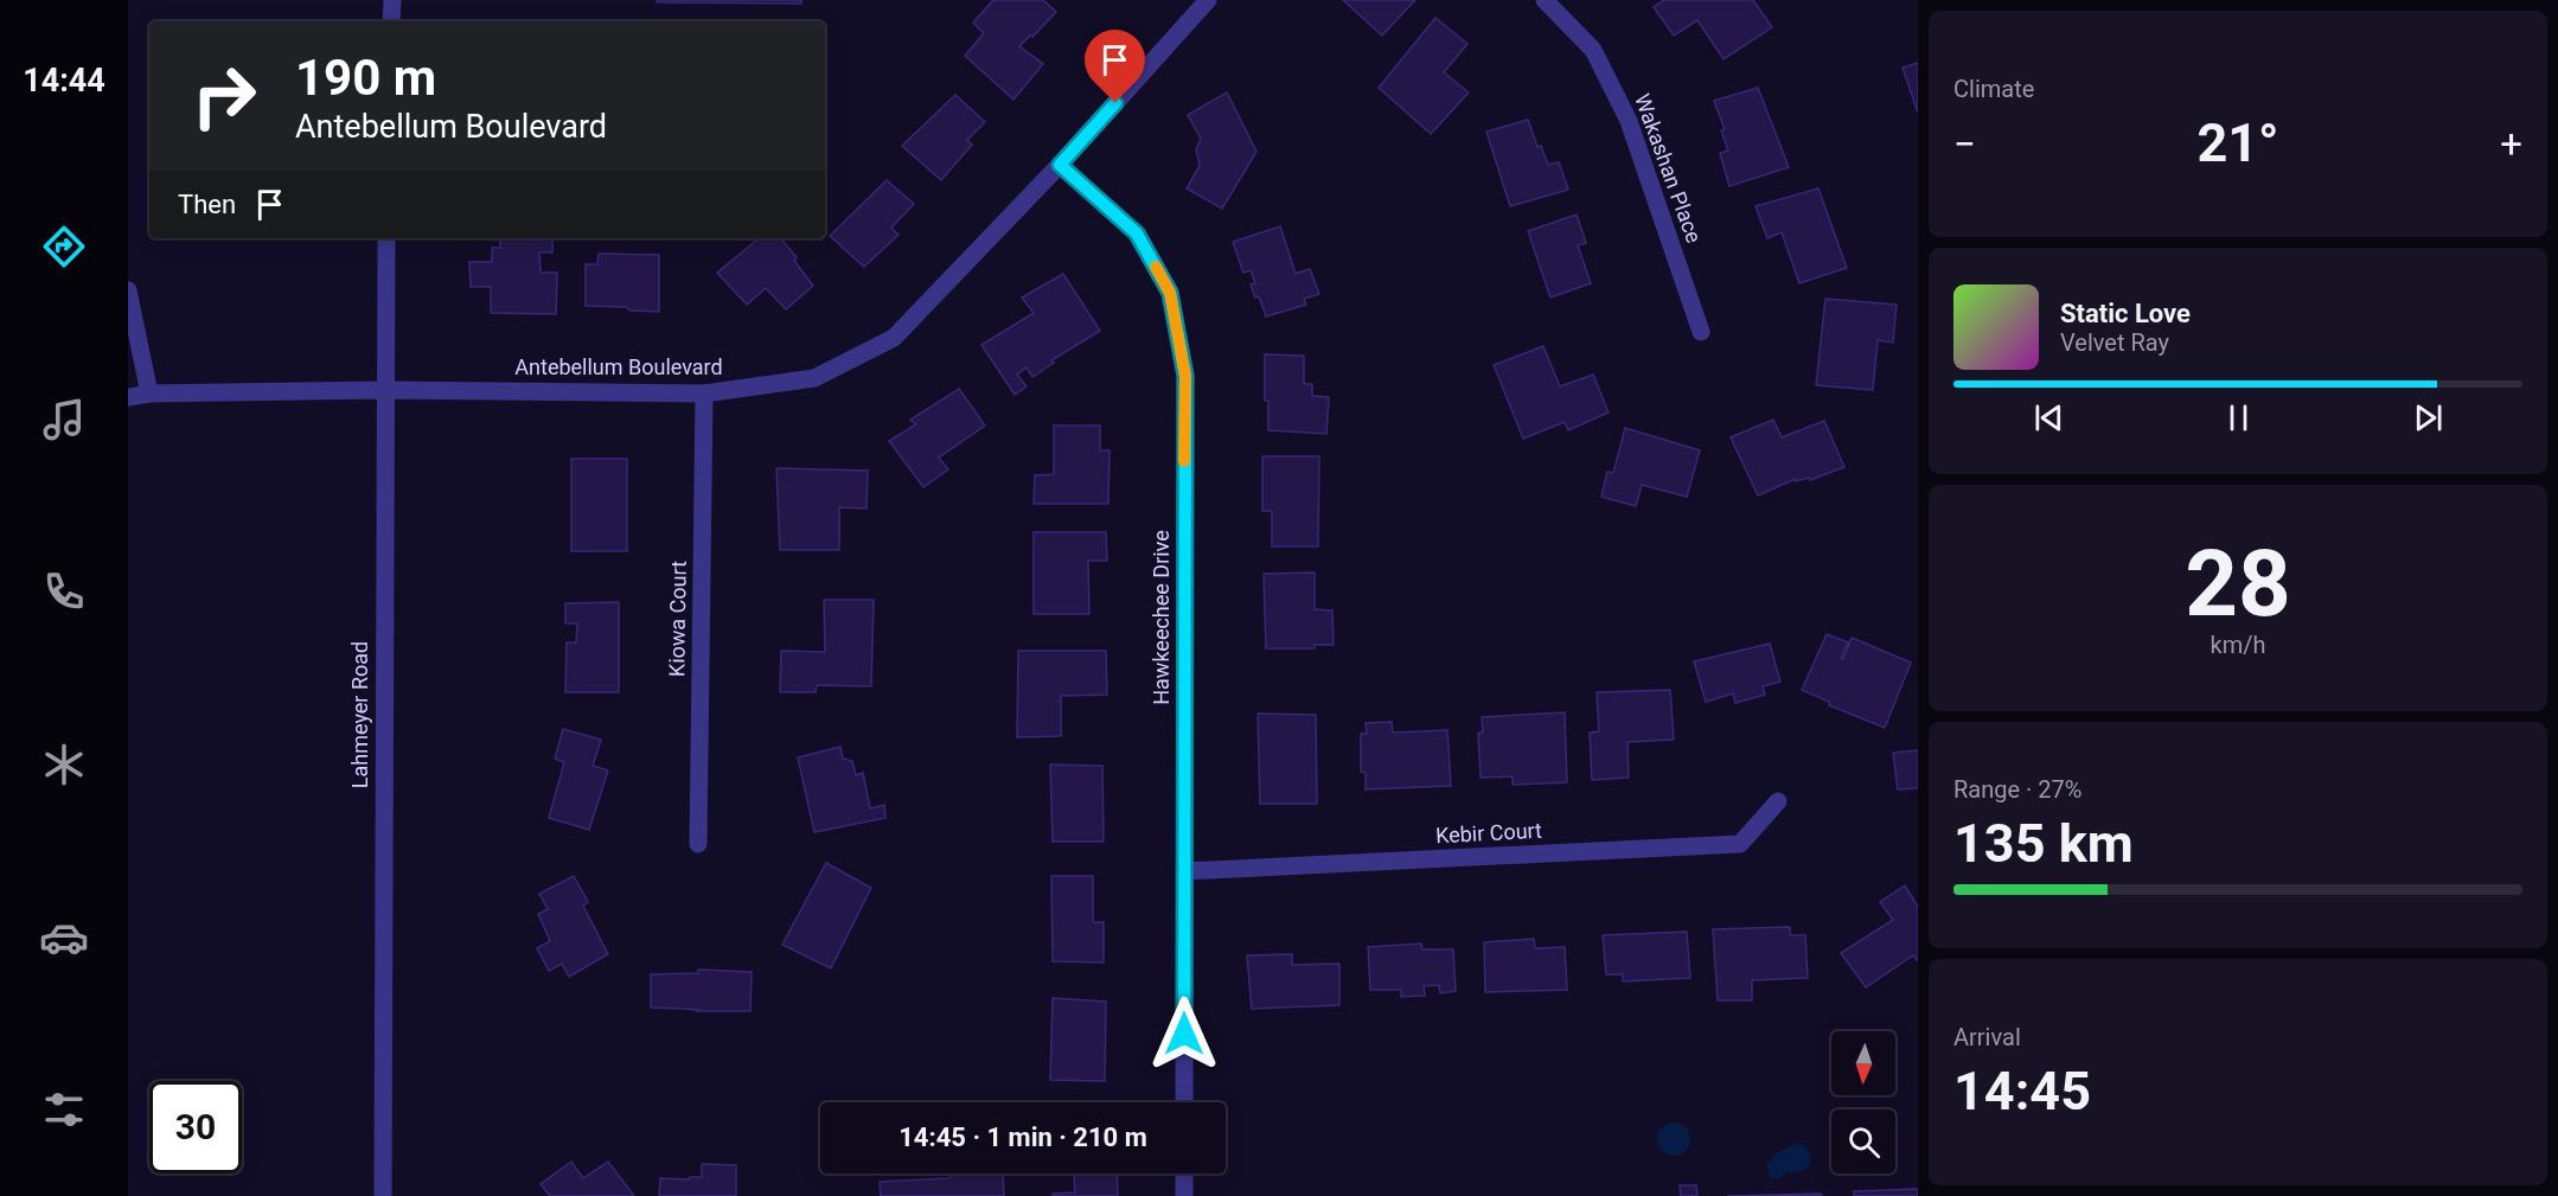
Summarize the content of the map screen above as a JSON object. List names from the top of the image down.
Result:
{
  "streets": {
    "street": [
      "Wakashan Place",
      "Antebellum Boulevard",
      "Hawkeechee Drive",
      "Kiowa Court",
      "Lahmeyer Road",
      "Kebir Court"
    ]
  },
  "crossings": [
    ["Antebellum Boulevard", "Hawkeechee Drive"],
    ["Antebellum Boulevard", "Kiowa Court"],
    ["Antebellum Boulevard", "Lahmeyer Road"],
    ["Hawkeechee Drive", "Kebir Court"]
  ],
  "north": "bottom",
  "page": {
    "tabs": "14:44",
    "tile": [
      "Climate",
      ["28", "km/h"],
      ["Range · 27%", "135 km"],
      ["Arrival", "14:45"]
    ],
    "turn": ["190 m", "Antebellum Boulevard"],
    "heat": ["−", "21°", "+"],
    "then": "Then",
    "song": ["Static Love", "Velvet Ray"],
    "limit": "30",
    "trip": "14:45 · 1 min · 210 m"
  }
}
